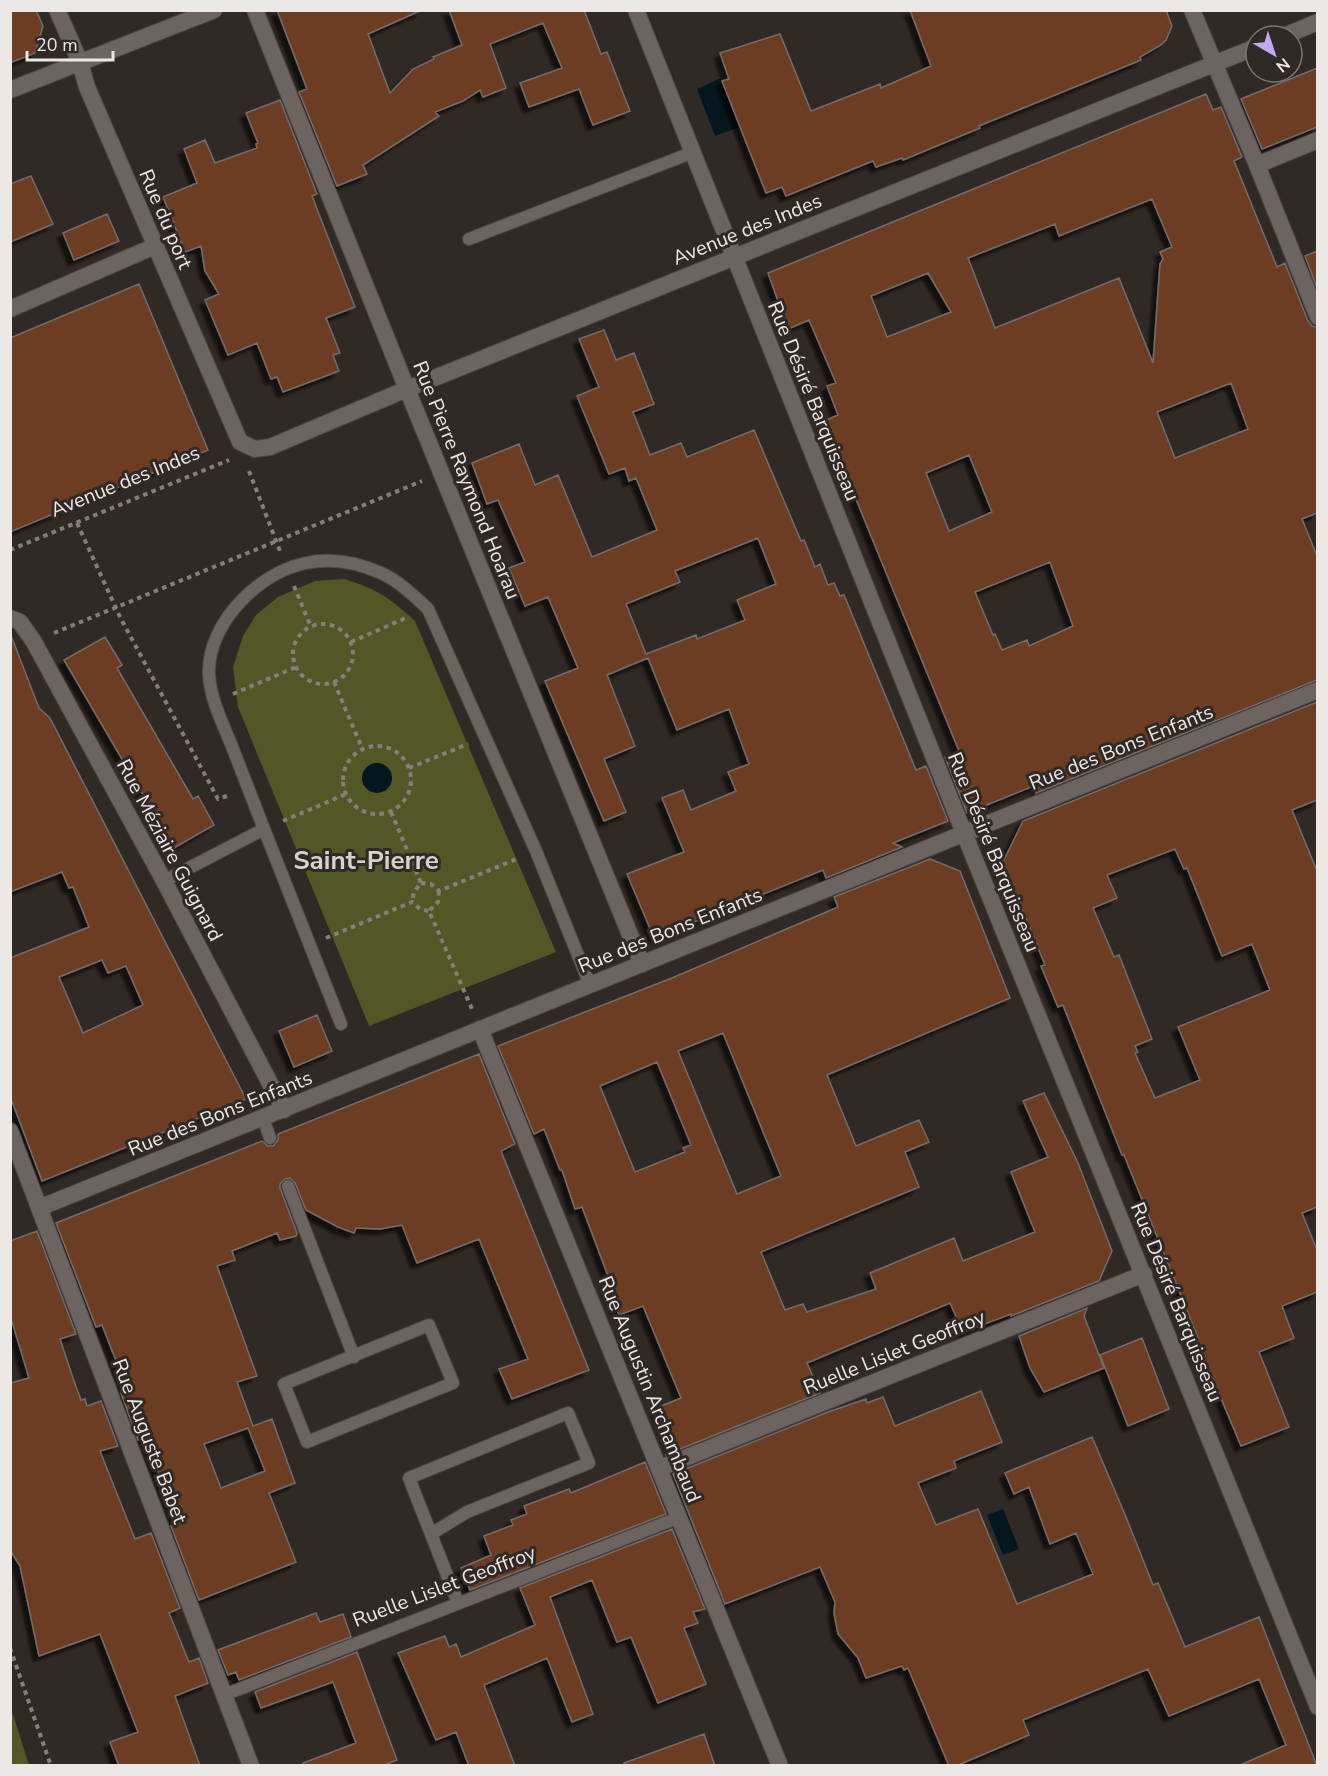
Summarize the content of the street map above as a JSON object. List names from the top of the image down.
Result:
{
  "streets": {
    "street": [
      "Rue du port",
      "Avenue des Indes",
      "Rue Désiré Barquisseau",
      "Rue Pierre Raymond Hoarau",
      "Rue des Bons Enfants",
      "Rue Méziaire Guignard",
      "Ruelle Lislet Geoffroy",
      "Rue Augustin Archambaud",
      "Rue Auguste Babet"
    ]
  },
  "crossings": [
    ["Rue du port", "Avenue des Indes"],
    ["Avenue des Indes", "Rue Désiré Barquisseau"],
    ["Avenue des Indes", "Rue Pierre Raymond Hoarau"],
    ["Rue Désiré Barquisseau", "Rue des Bons Enfants"],
    ["Rue Désiré Barquisseau", "Ruelle Lislet Geoffroy"],
    ["Rue Pierre Raymond Hoarau", "Rue des Bons Enfants"],
    ["Rue des Bons Enfants", "Rue Méziaire Guignard"],
    ["Rue des Bons Enfants", "Rue Augustin Archambaud"],
    ["Rue des Bons Enfants", "Rue Auguste Babet"],
    ["Ruelle Lislet Geoffroy", "Rue Augustin Archambaud"],
    ["Ruelle Lislet Geoffroy", "Rue Auguste Babet"]
  ],
  "districts": ["Saint-Pierre"],
  "scale_bar": "20 m",
  "north": "bottom right"
}
